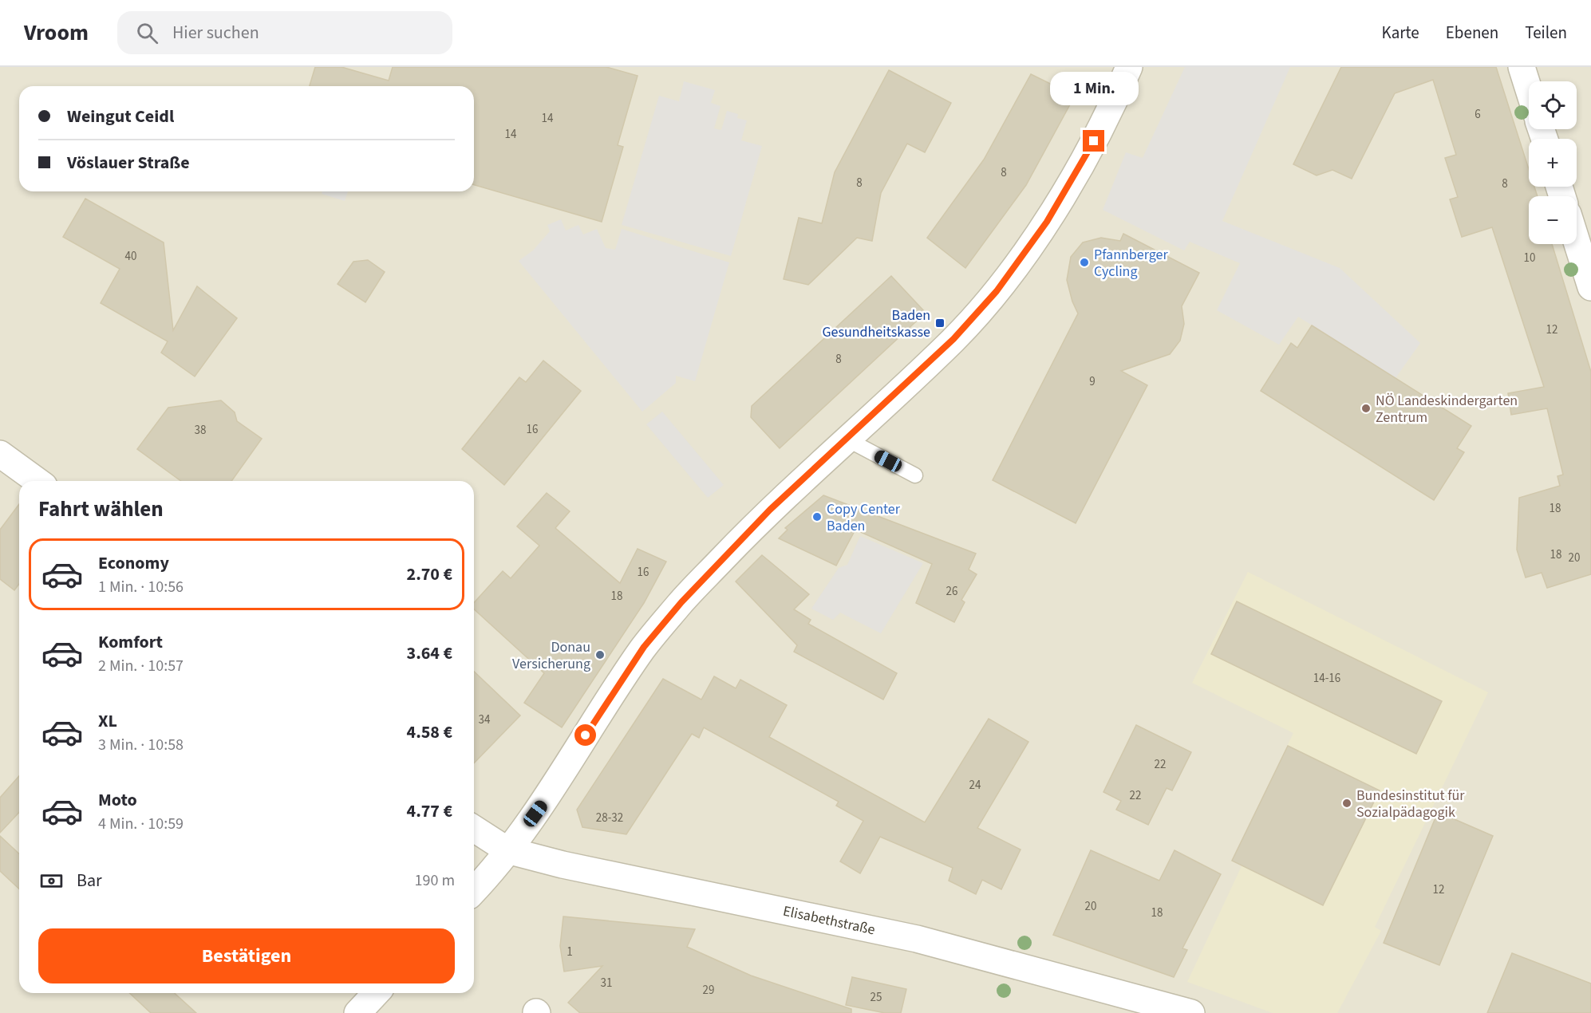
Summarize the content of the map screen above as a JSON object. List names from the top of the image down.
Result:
{
  "streets": {
    "street": ["Elisabethstraße"]
  },
  "places": {
    "other": [
      "Pfannberger Cycling",
      "NÖ Landeskindergarten Zentrum",
      "Copy Center Baden",
      "Donau Versicherung",
      "Bundesinstitut für Sozialpädagogik"
    ],
    "transit": ["Baden Gesundheitskasse"]
  },
  "house_numbers": [
    "6",
    "14",
    "14",
    "8",
    "8",
    "8",
    "40",
    "10",
    "12",
    "8",
    "9",
    "16",
    "38",
    "18",
    "18",
    "20",
    "16",
    "26",
    "18",
    "14-16",
    "34",
    "22",
    "24",
    "22",
    "28-32",
    "12",
    "20",
    "18",
    "1",
    "31",
    "29",
    "25"
  ],
  "page": {
    "header": "Vroom",
    "search": "Hier suchen",
    "nav": ["Karte", "Ebenen", "Teilen"],
    "bubble": "1 Min.",
    "map_buttons": ["+", "−"],
    "banner": ["Weingut Ceidl", "Vöslauer Straße"],
    "heading": "Fahrt wählen",
    "list": [
      {
        "name": "Economy",
        "note": "1 Min. · 10:56",
        "value": "2.70 €"
      },
      {
        "name": "Komfort",
        "note": "2 Min. · 10:57",
        "value": "3.64 €"
      },
      {
        "name": "XL",
        "note": "3 Min. · 10:58",
        "value": "4.58 €"
      },
      {
        "name": "Moto",
        "note": "4 Min. · 10:59",
        "value": "4.77 €"
      }
    ],
    "pay": ["Bar", "190 m"],
    "buttons": "Bestätigen"
  }
}
